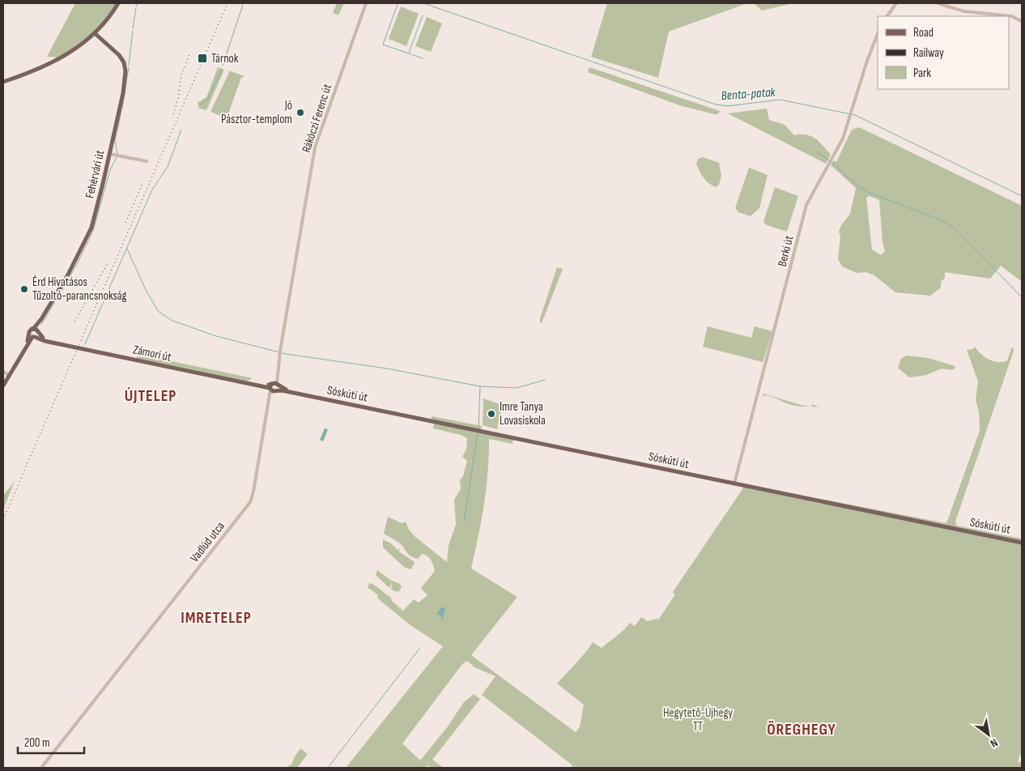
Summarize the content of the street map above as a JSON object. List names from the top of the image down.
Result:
{
  "streets": {
    "main road": ["Fehérvári út", "Zámori út", "Sóskúti út"],
    "street": ["Rákóczi Ferenc út", "Berki út", "Vadlúd utca"]
  },
  "crossings": [
    ["Rákóczi Ferenc út", "Vadlúd utca"],
    ["Fehérvári út", "Zámori út"],
    ["Berki út", "Sóskúti út"],
    ["Zámori út", "Sóskúti út"],
    ["Zámori út", "Vadlúd utca"],
    ["Sóskúti út", "Vadlúd utca"]
  ],
  "districts": ["ÚJTELEP", "IMRETELEP", "ÖREGHEGY"],
  "water": ["Benta-patak"],
  "parks": ["Hegytető-Újhegy TT"],
  "places": {
    "transit": ["Tárnok"],
    "other": ["Jó Pásztor-templom", "Érd Hivatásos Tűzoltó-parancsnokság", "Imre Tanya Lovasiskola"]
  },
  "legend": ["Road", "Railway", "Park"],
  "scale_bar": "200 m",
  "north": "bottom right"
}
